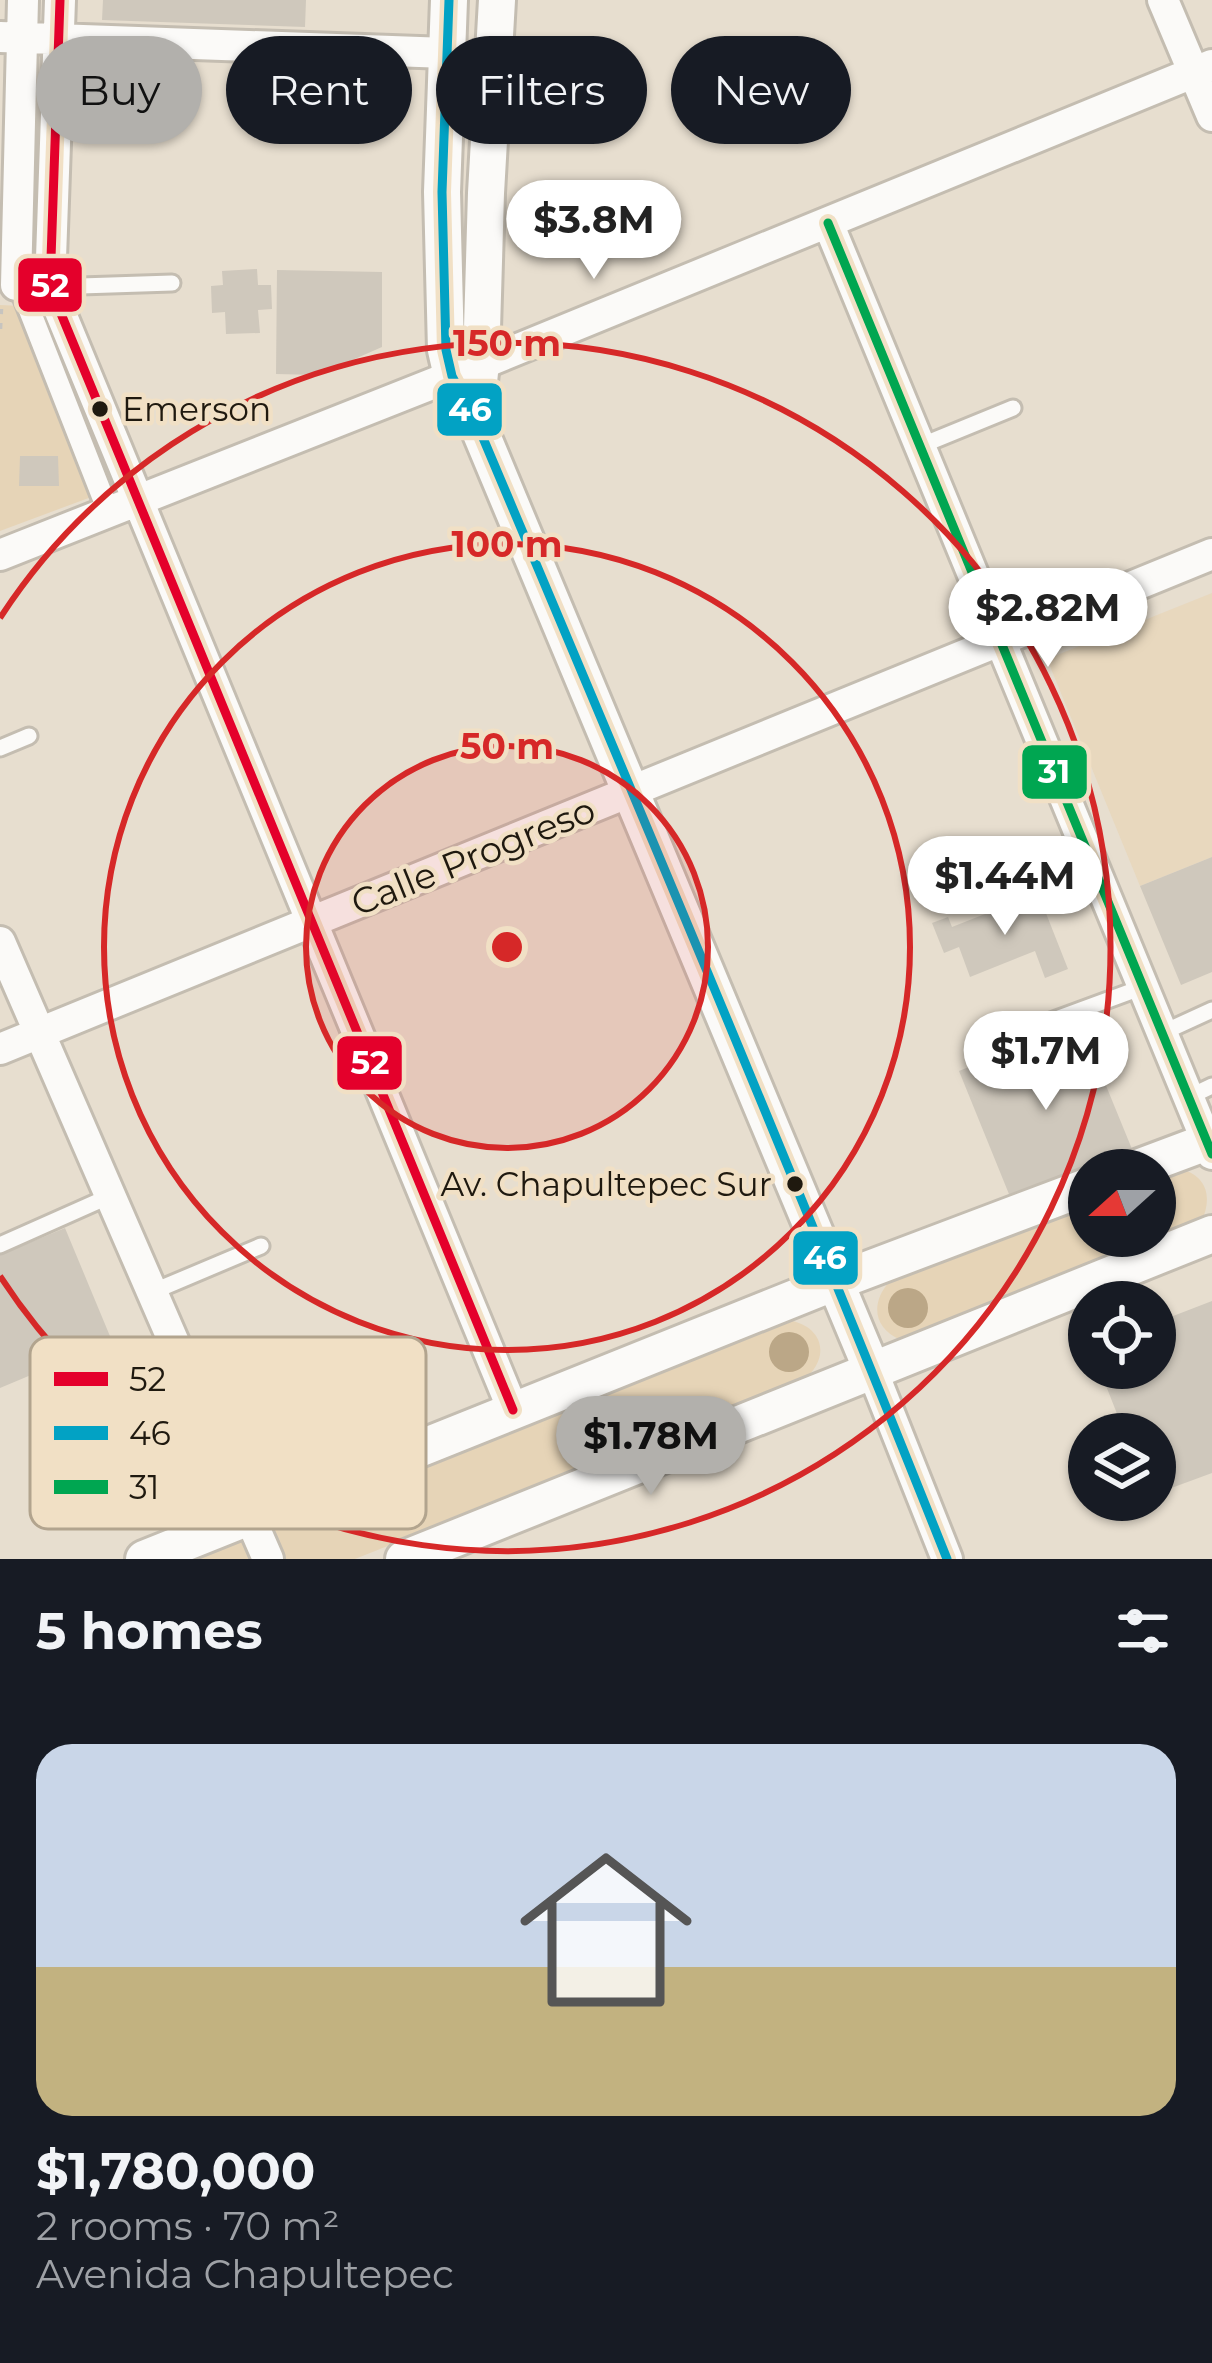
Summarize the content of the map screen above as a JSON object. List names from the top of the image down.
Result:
{
  "streets": {
    "street": ["Calle Progreso"]
  },
  "places": ["Emerson", "Av. Chapultepec Sur"],
  "lines": ["transit line 52", "transit line 46", "transit line 31"],
  "legend": ["52", "46", "31"],
  "north": "left",
  "page": {
    "chip": [
      "Buy",
      "Rent",
      "Filters",
      "New"
    ],
    "price": [
      "$3.8M",
      "$2.82M",
      "$1.44M",
      "$1.7M",
      "$1.78M"
    ],
    "heading": "5 homes",
    "list": [
      {
        "name": "$1,780,000",
        "note": "2 rooms · 70 m² · Avenida Chapultepec"
      }
    ]
  },
  "rings": ["150 m", "100 m", "50 m"]
}
